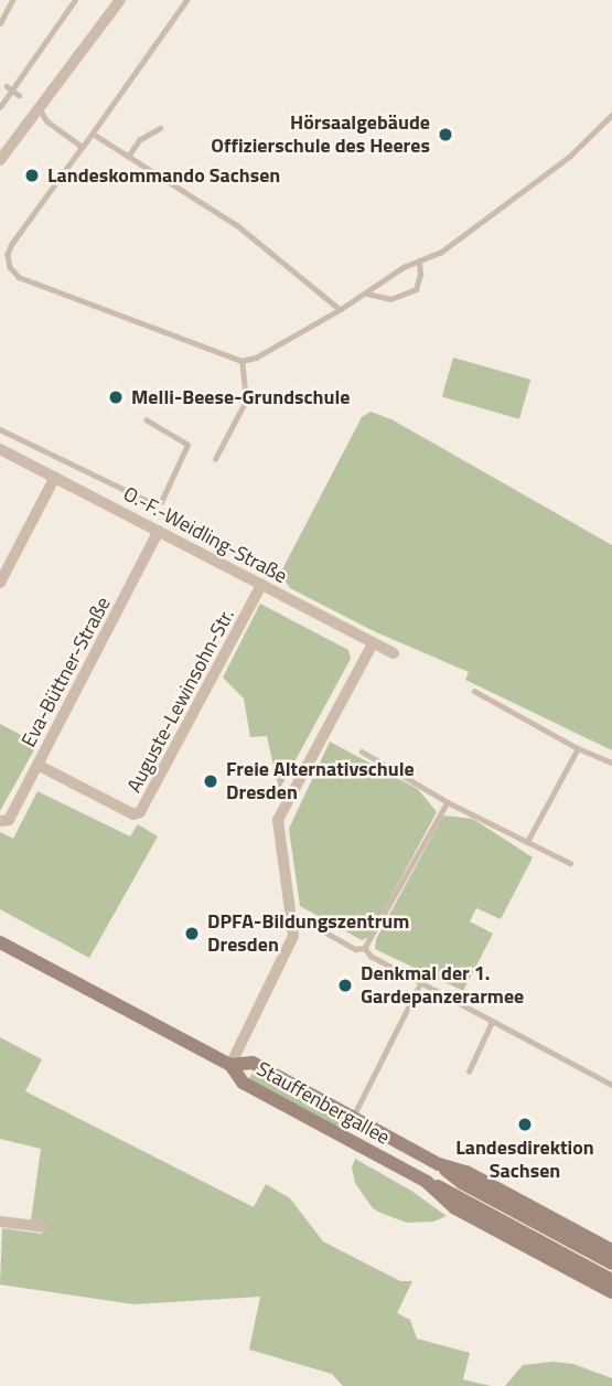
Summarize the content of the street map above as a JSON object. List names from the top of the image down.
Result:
{
  "streets": {
    "main road": ["Stauffenbergallee"],
    "street": ["O.-F.-Weidling-Straße", "Eva-Büttner-Straße", "Auguste-Lewinsohn-Str."]
  },
  "crossings": [
    ["O.-F.-Weidling-Straße", "Eva-Büttner-Straße"],
    ["O.-F.-Weidling-Straße", "Auguste-Lewinsohn-Str."],
    ["Eva-Büttner-Straße", "Auguste-Lewinsohn-Str."]
  ],
  "places": [
    "Hörsaalgebäude Offizierschule des Heeres",
    "Landeskommando Sachsen",
    "Melli-Beese-Grundschule",
    "Freie Alternativschule Dresden",
    "DPFA-Bildungszentrum Dresden",
    "Denkmal der 1. Gardepanzerarmee",
    "Landesdirektion Sachsen"
  ]
}
